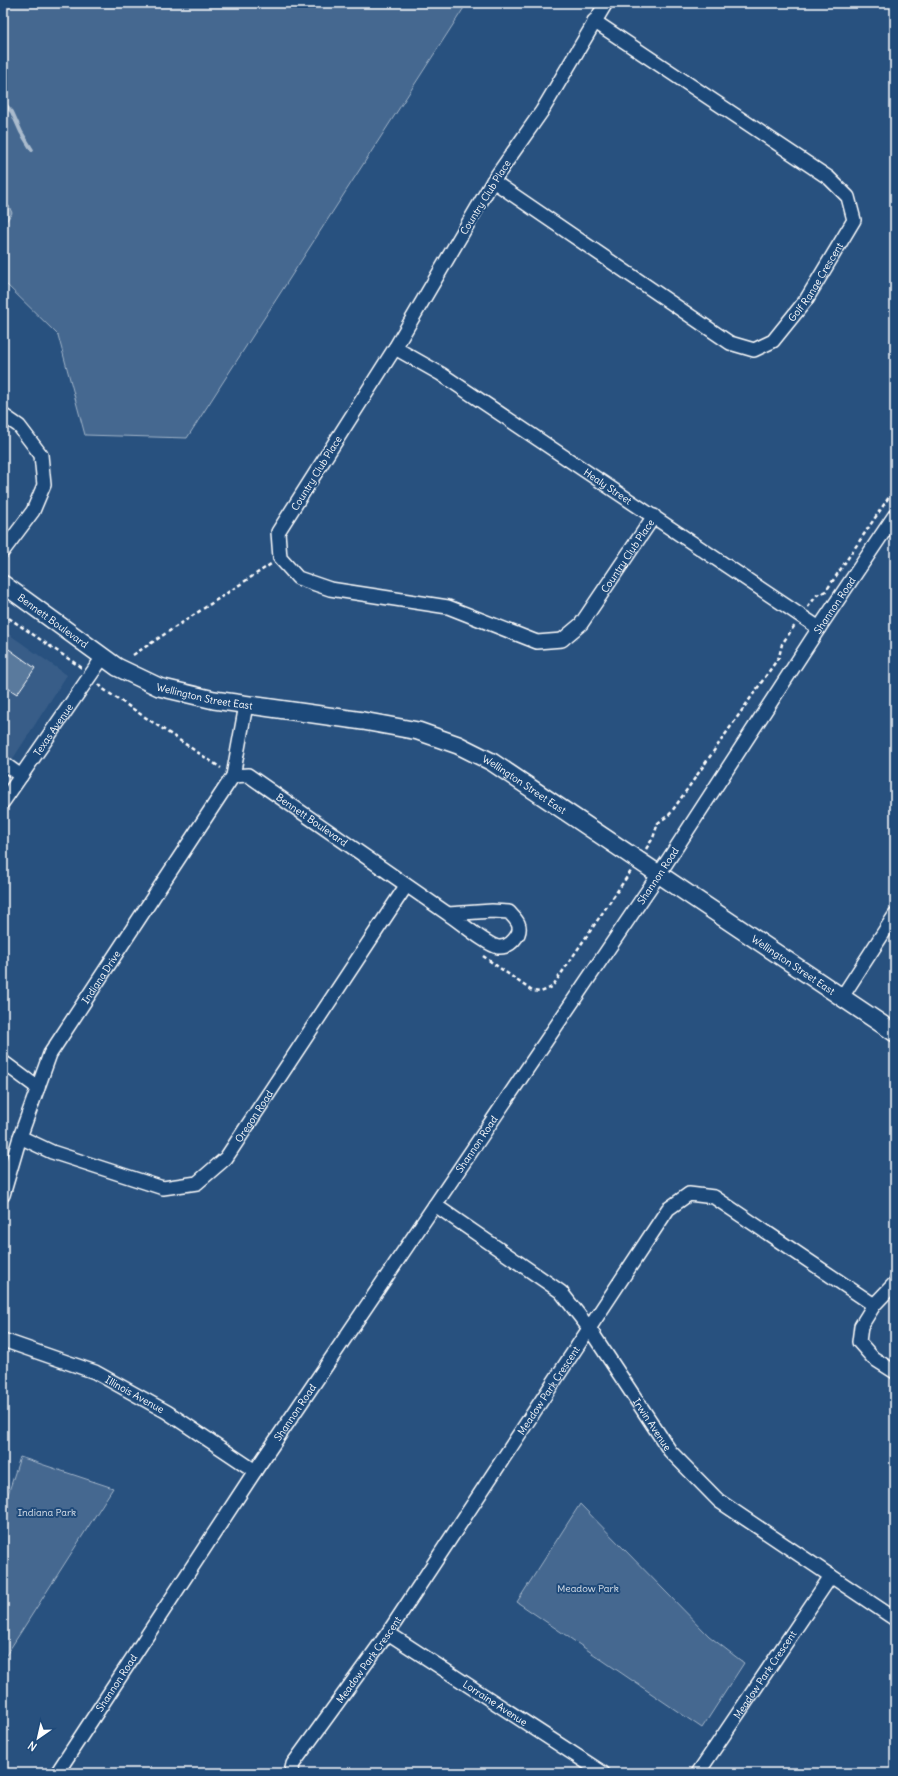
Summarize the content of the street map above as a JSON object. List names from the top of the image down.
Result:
{
  "streets": {
    "main road": ["Bennett Boulevard", "Wellington Street East"],
    "street": [
      "Country Club Place",
      "Golf Range Crescent",
      "Healy Street",
      "Shannon Road",
      "Texas Avenue",
      "Indiana Drive",
      "Oregon Road",
      "Meadow Park Crescent",
      "Illinois Avenue",
      "Irwin Avenue",
      "Lorraine Avenue"
    ]
  },
  "crossings": [
    ["Country Club Place", "Golf Range Crescent"],
    ["Country Club Place", "Healy Street"],
    ["Healy Street", "Shannon Road"],
    ["Shannon Road", "Wellington Street East"],
    ["Shannon Road", "Illinois Avenue"],
    ["Shannon Road", "Irwin Avenue"],
    ["Bennett Boulevard", "Wellington Street East"],
    ["Bennett Boulevard", "Texas Avenue"],
    ["Bennett Boulevard", "Indiana Drive"],
    ["Bennett Boulevard", "Oregon Road"],
    ["Wellington Street East", "Texas Avenue"],
    ["Indiana Drive", "Oregon Road"],
    ["Meadow Park Crescent", "Irwin Avenue"],
    ["Meadow Park Crescent", "Lorraine Avenue"]
  ],
  "parks": ["Indiana Park", "Meadow Park"],
  "north": "bottom left"
}
